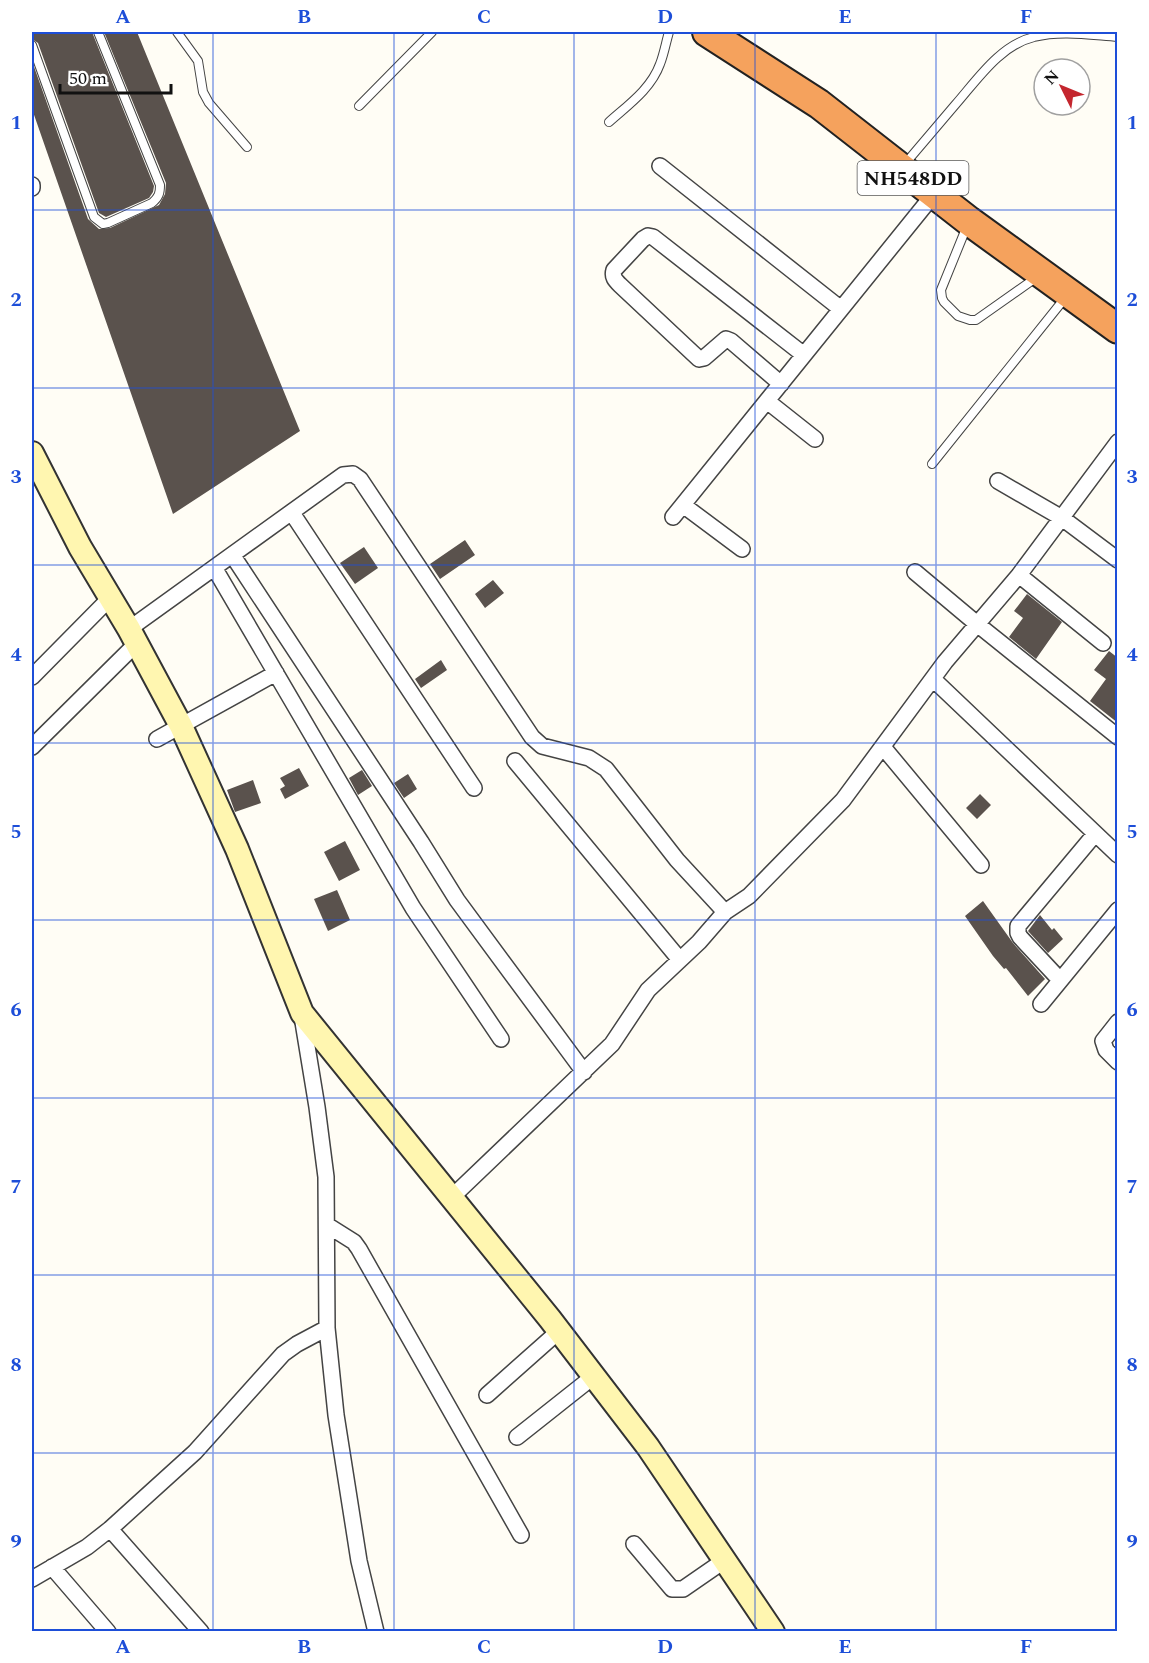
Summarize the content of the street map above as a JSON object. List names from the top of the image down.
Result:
{
  "streets": {
    "highway": ["NH548DD"]
  },
  "scale_bar": "50 m",
  "north": "top left",
  "grid": {
    "columns": [
      "A",
      "B",
      "C",
      "D",
      "E",
      "F"
    ],
    "rows": [
      "1",
      "2",
      "3",
      "4",
      "5",
      "6",
      "7",
      "8",
      "9"
    ]
  }
}
